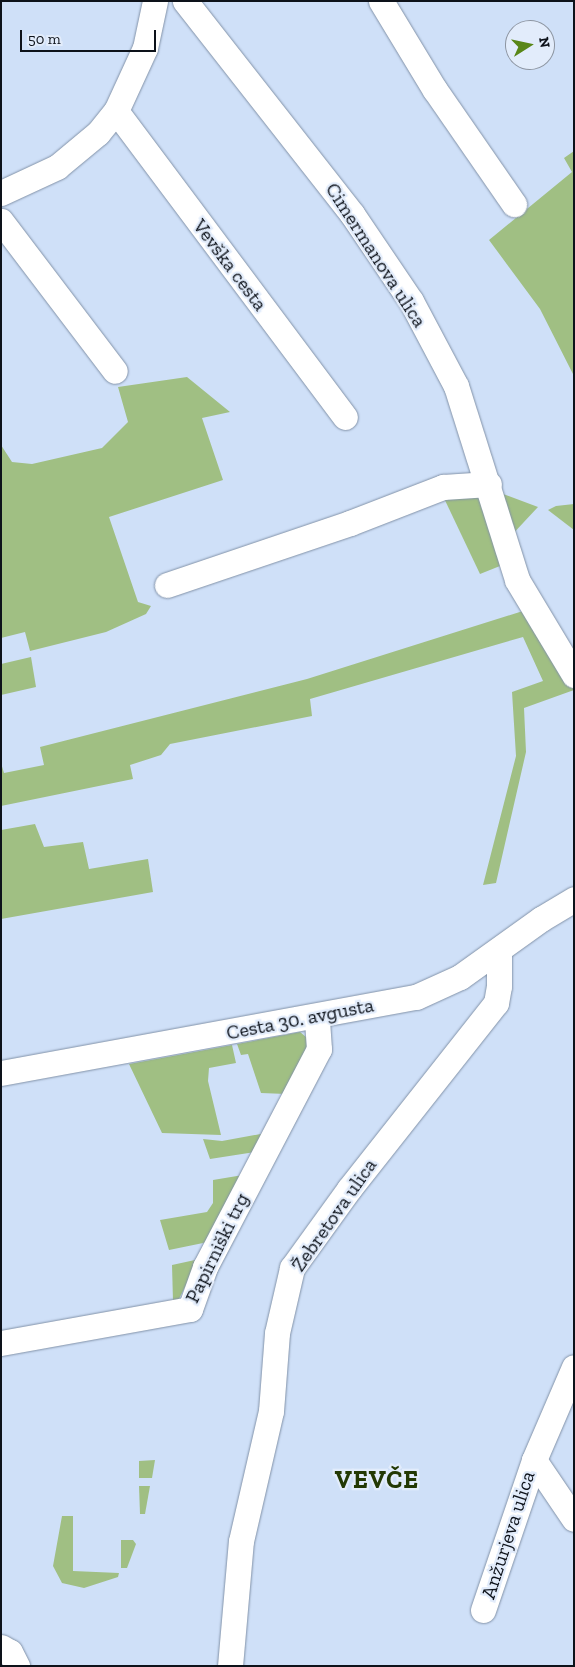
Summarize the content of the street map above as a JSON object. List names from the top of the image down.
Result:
{
  "streets": {
    "street": [
      "Cimermanova ulica",
      "Vevška cesta",
      "Cesta 30. avgusta",
      "Žebretova ulica",
      "Papirniški trg",
      "Anžurjeva ulica"
    ]
  },
  "crossings": [
    ["Cesta 30. avgusta", "Žebretova ulica"],
    ["Cesta 30. avgusta", "Papirniški trg"]
  ],
  "districts": ["VEVČE"],
  "scale_bar": "50 m",
  "north": "right"
}
